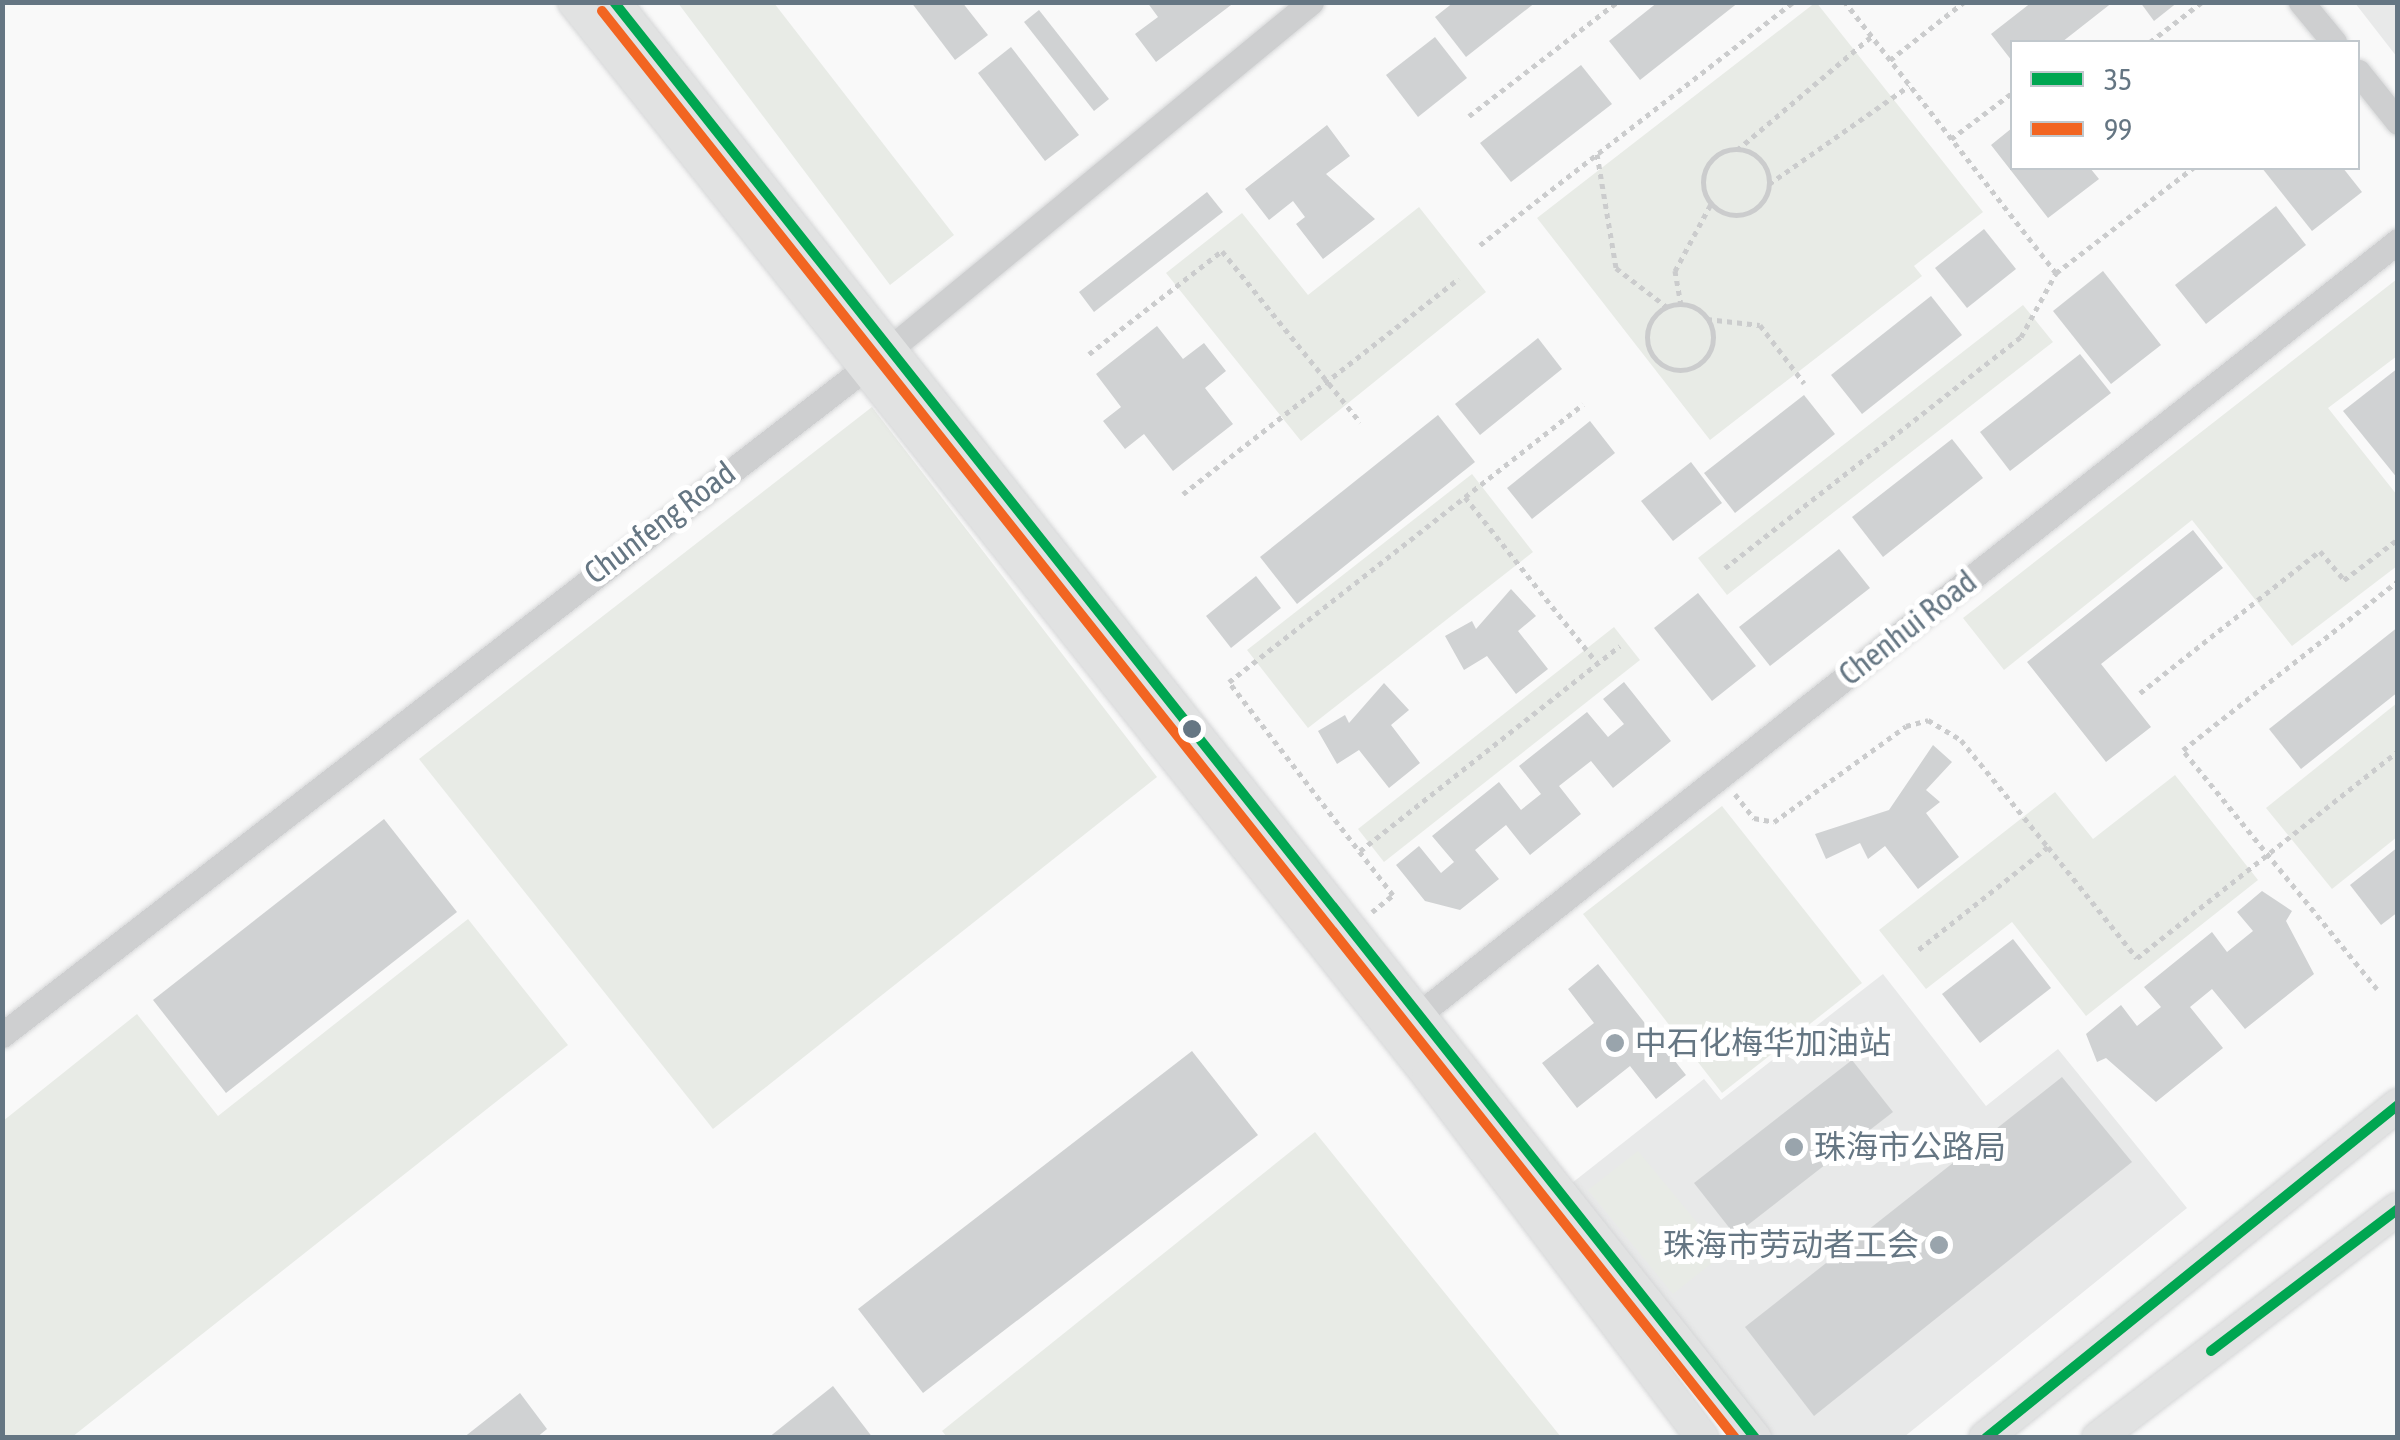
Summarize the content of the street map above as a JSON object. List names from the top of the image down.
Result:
{
  "streets": {
    "street": ["Chunfeng Road", "Chenhui Road"]
  },
  "places": ["中石化梅华加油站", "珠海市公路局", "珠海市劳动者工会"],
  "lines": ["transit line 35", "transit line 99"],
  "legend": ["35", "99"]
}
